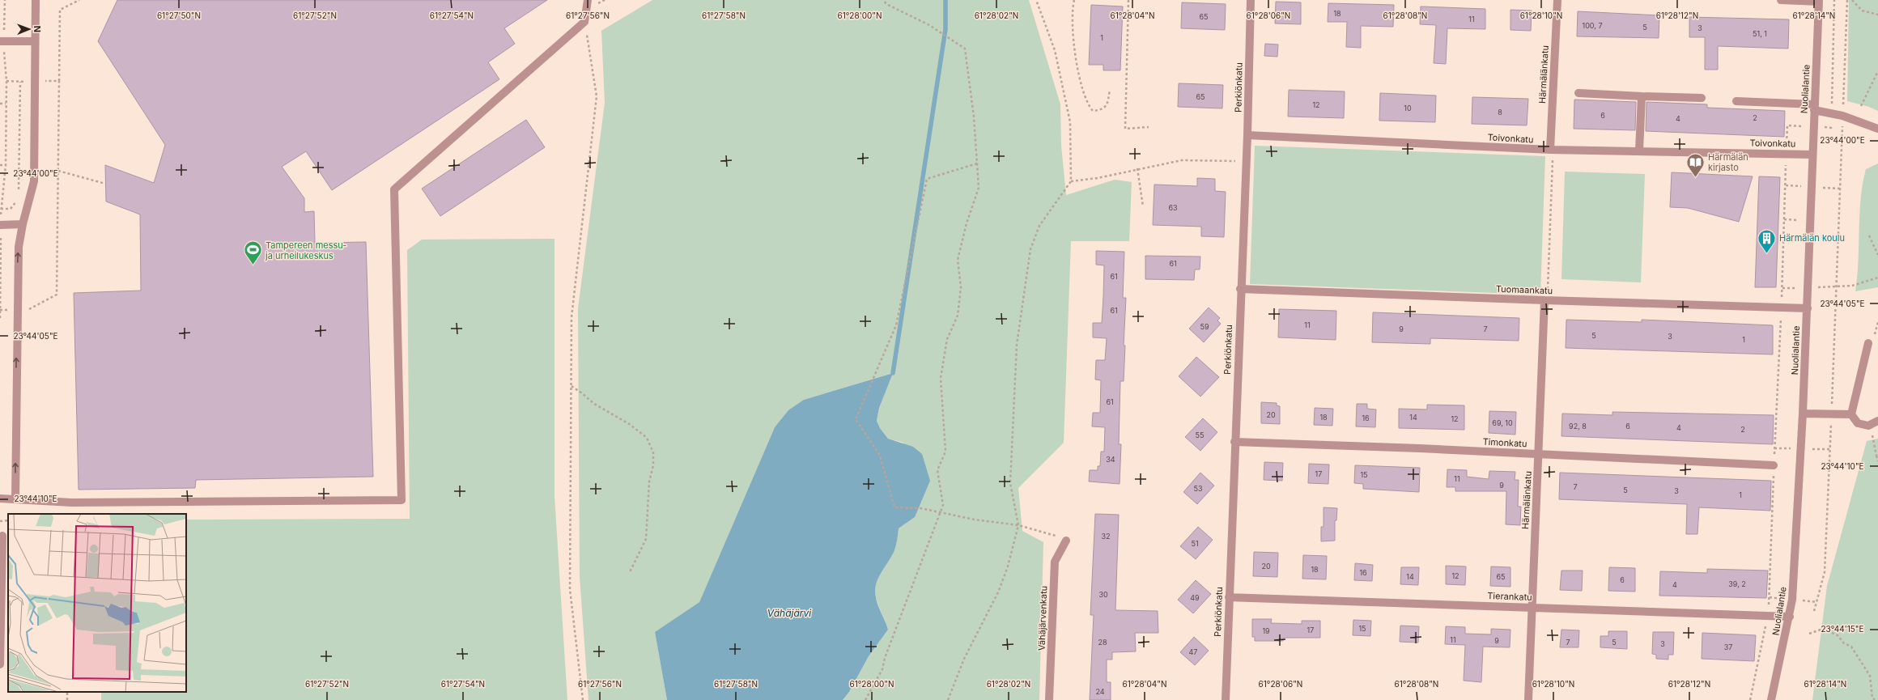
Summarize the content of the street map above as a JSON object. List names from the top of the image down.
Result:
{
  "streets": {
    "street": [
      "Härmälänkatu",
      "Perkiönkatu",
      "Nuolialantie",
      "Toivonkatu",
      "Tuomaankatu",
      "Timonkatu",
      "Tierankatu",
      "Vähäjärvenkatu"
    ]
  },
  "crossings": [
    ["Härmälänkatu", "Toivonkatu"],
    ["Härmälänkatu", "Tuomaankatu"],
    ["Härmälänkatu", "Timonkatu"],
    ["Härmälänkatu", "Tierankatu"],
    ["Perkiönkatu", "Toivonkatu"],
    ["Perkiönkatu", "Tuomaankatu"],
    ["Perkiönkatu", "Timonkatu"],
    ["Perkiönkatu", "Tierankatu"],
    ["Nuolialantie", "Toivonkatu"],
    ["Nuolialantie", "Tuomaankatu"],
    ["Nuolialantie", "Tierankatu"]
  ],
  "water": ["Vähäjärvi"],
  "places": {
    "library": ["Härmälän kirjasto"],
    "building": ["Härmälän koulu"],
    "sports": ["Tampereen messu- ja urheilukeskus"]
  },
  "house_numbers": [
    "18",
    "65",
    "11",
    "100, 7",
    "5",
    "3",
    "51, 1",
    "1",
    "65",
    "12",
    "10",
    "8",
    "6",
    "2",
    "4",
    "63",
    "61",
    "61",
    "61",
    "11",
    "59",
    "9",
    "7",
    "5",
    "3",
    "1",
    "61",
    "20",
    "18",
    "14",
    "16",
    "12",
    "69, 10",
    "92, 8",
    "6",
    "4",
    "2",
    "55",
    "34",
    "17",
    "15",
    "11",
    "9",
    "7",
    "53",
    "5",
    "3",
    "1",
    "32",
    "51",
    "20",
    "18",
    "16",
    "12",
    "14",
    "65",
    "6",
    "39, 2",
    "4",
    "30",
    "49",
    "15",
    "17",
    "19",
    "11",
    "9",
    "28",
    "7",
    "5",
    "3",
    "37",
    "47",
    "24"
  ],
  "north": "right",
  "coordinates": [
    "61°27'50\"N",
    "61°27'52\"N",
    "61°27'54\"N",
    "61°27'56\"N",
    "61°27'58\"N",
    "61°28'00\"N",
    "61°28'02\"N",
    "61°28'04\"N",
    "61°28'06\"N",
    "61°28'08\"N",
    "61°28'10\"N",
    "61°28'12\"N",
    "61°28'14\"N",
    "23°44'00\"E",
    "23°44'05\"E",
    "23°44'10\"E",
    "23°44'15\"E"
  ]
}
